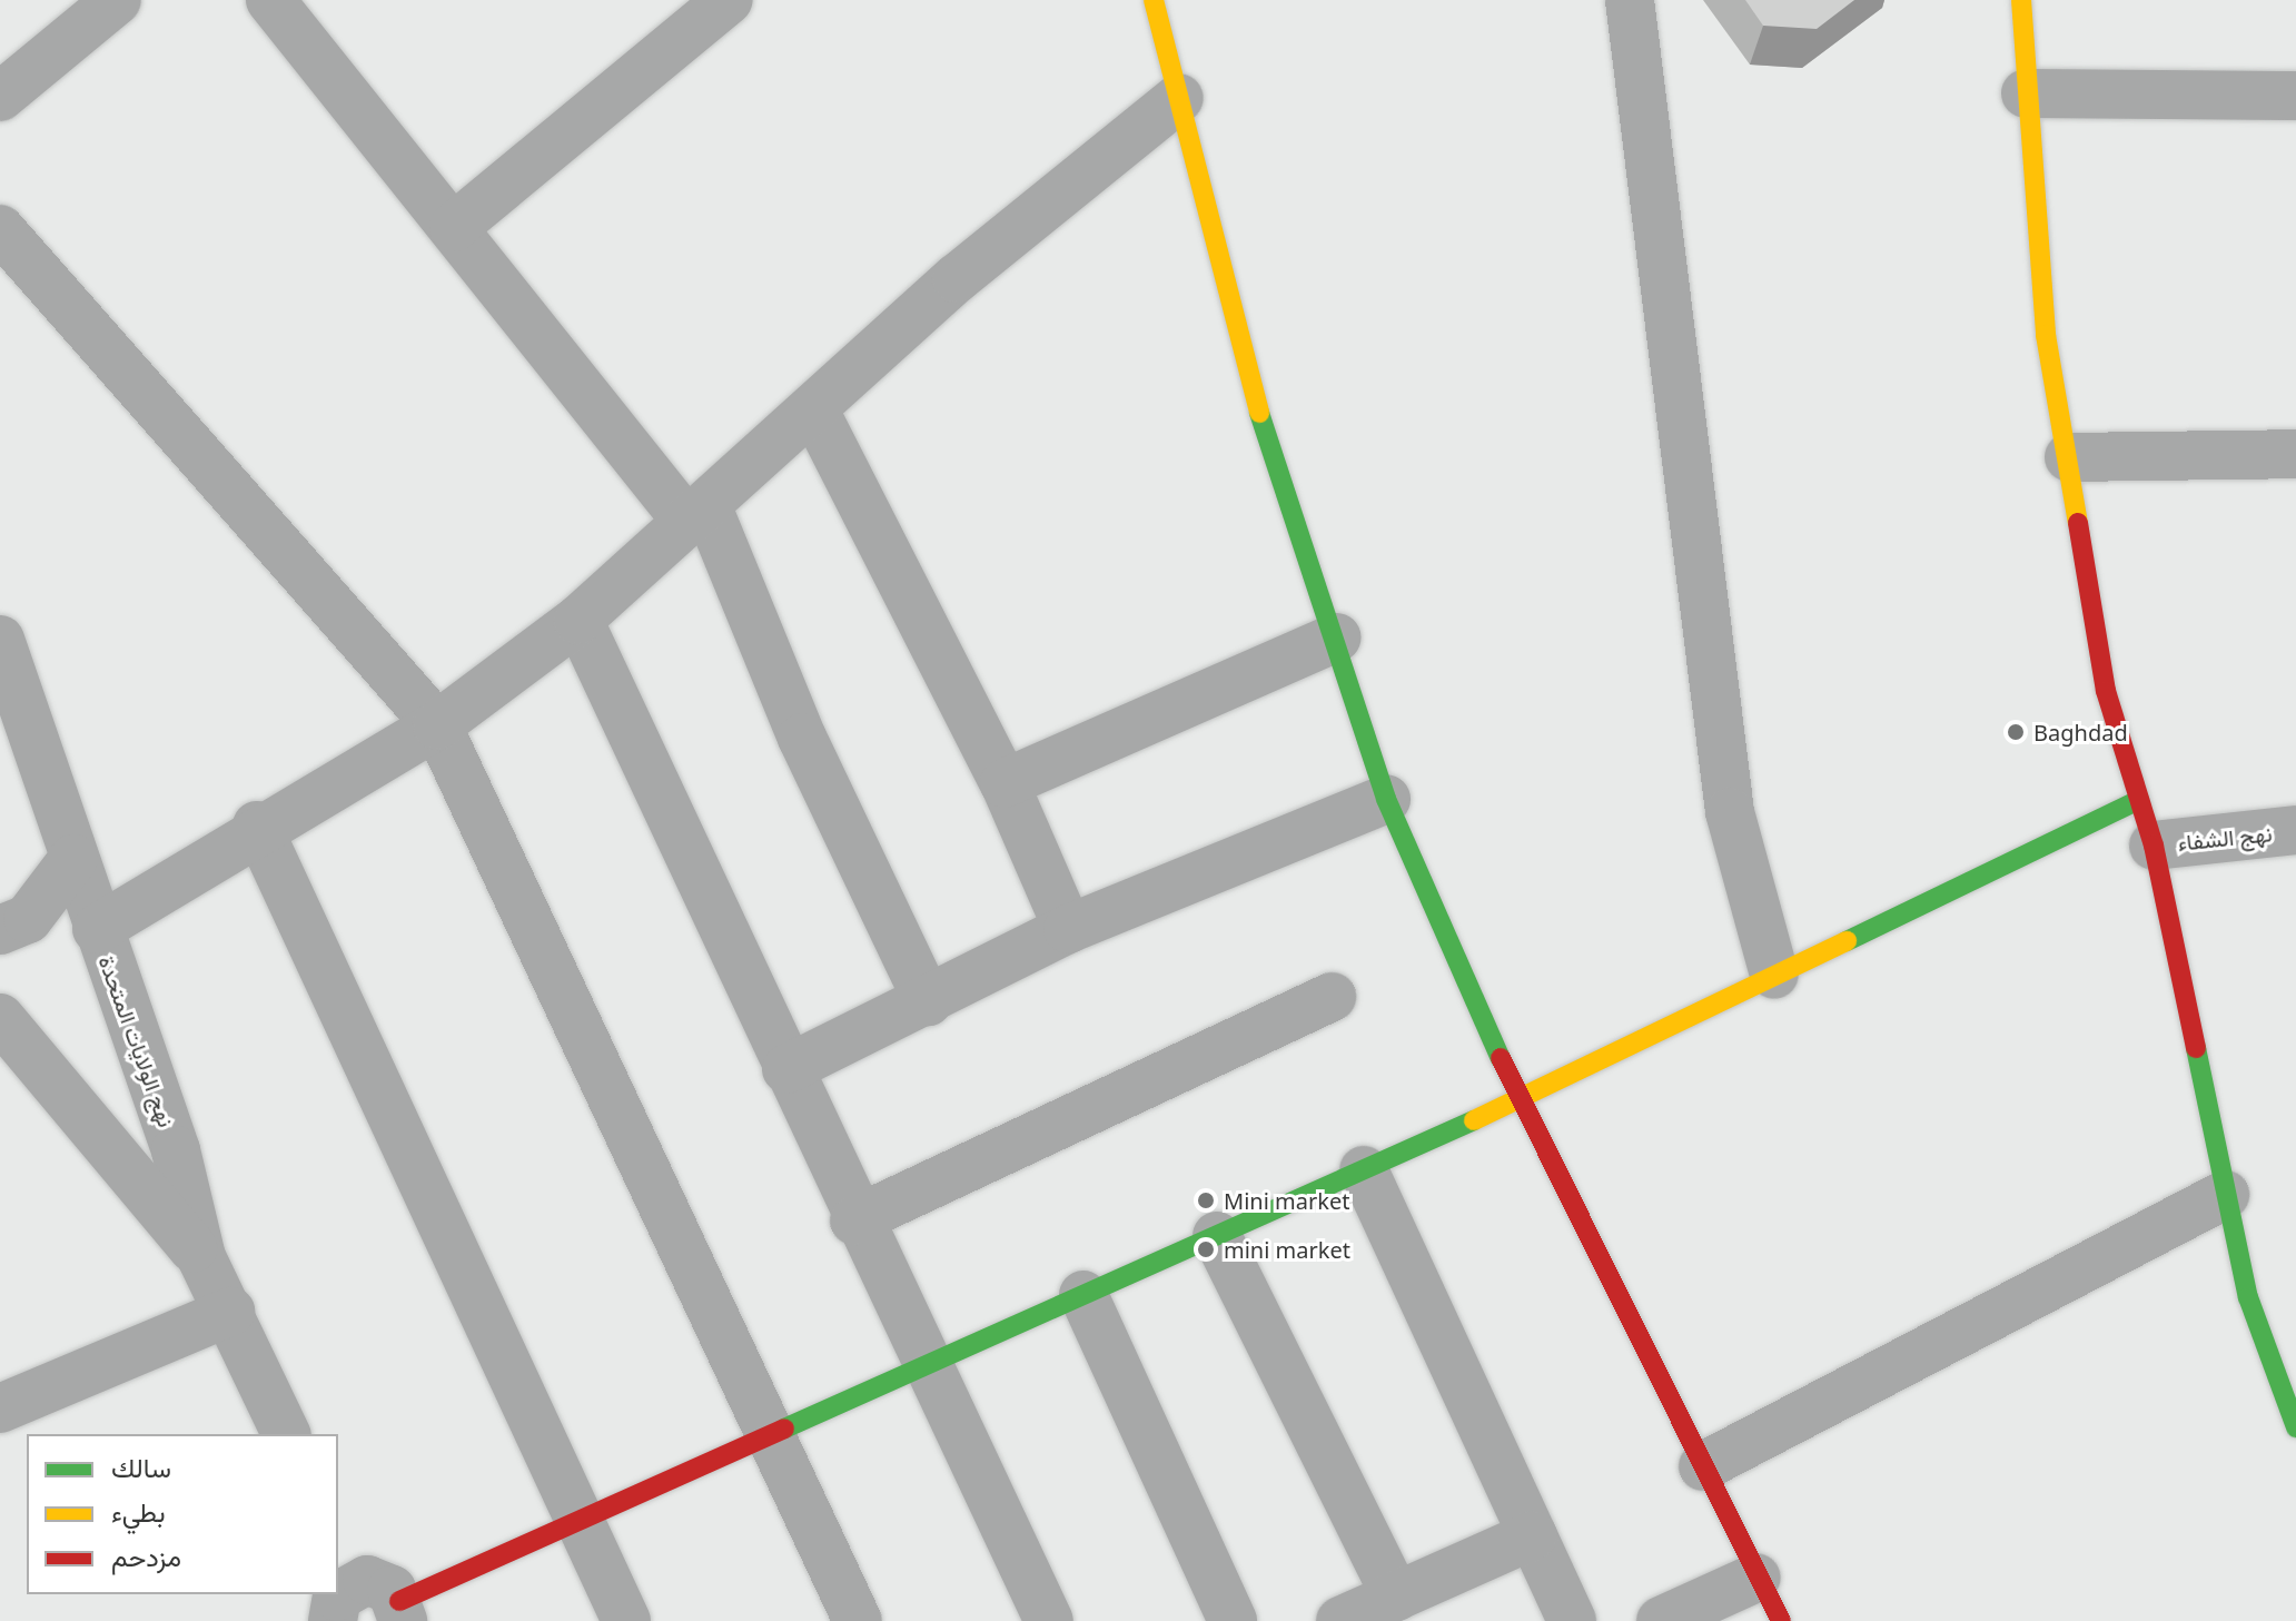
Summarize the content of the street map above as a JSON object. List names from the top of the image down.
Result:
{
  "streets": {
    "street": ["نهج الشفاء", "نهج الولايات المتحدة"]
  },
  "places": ["Baghdad", "Mini market", "mini market"],
  "legend": ["سالك", "بطيء", "مزدحم"]
}
